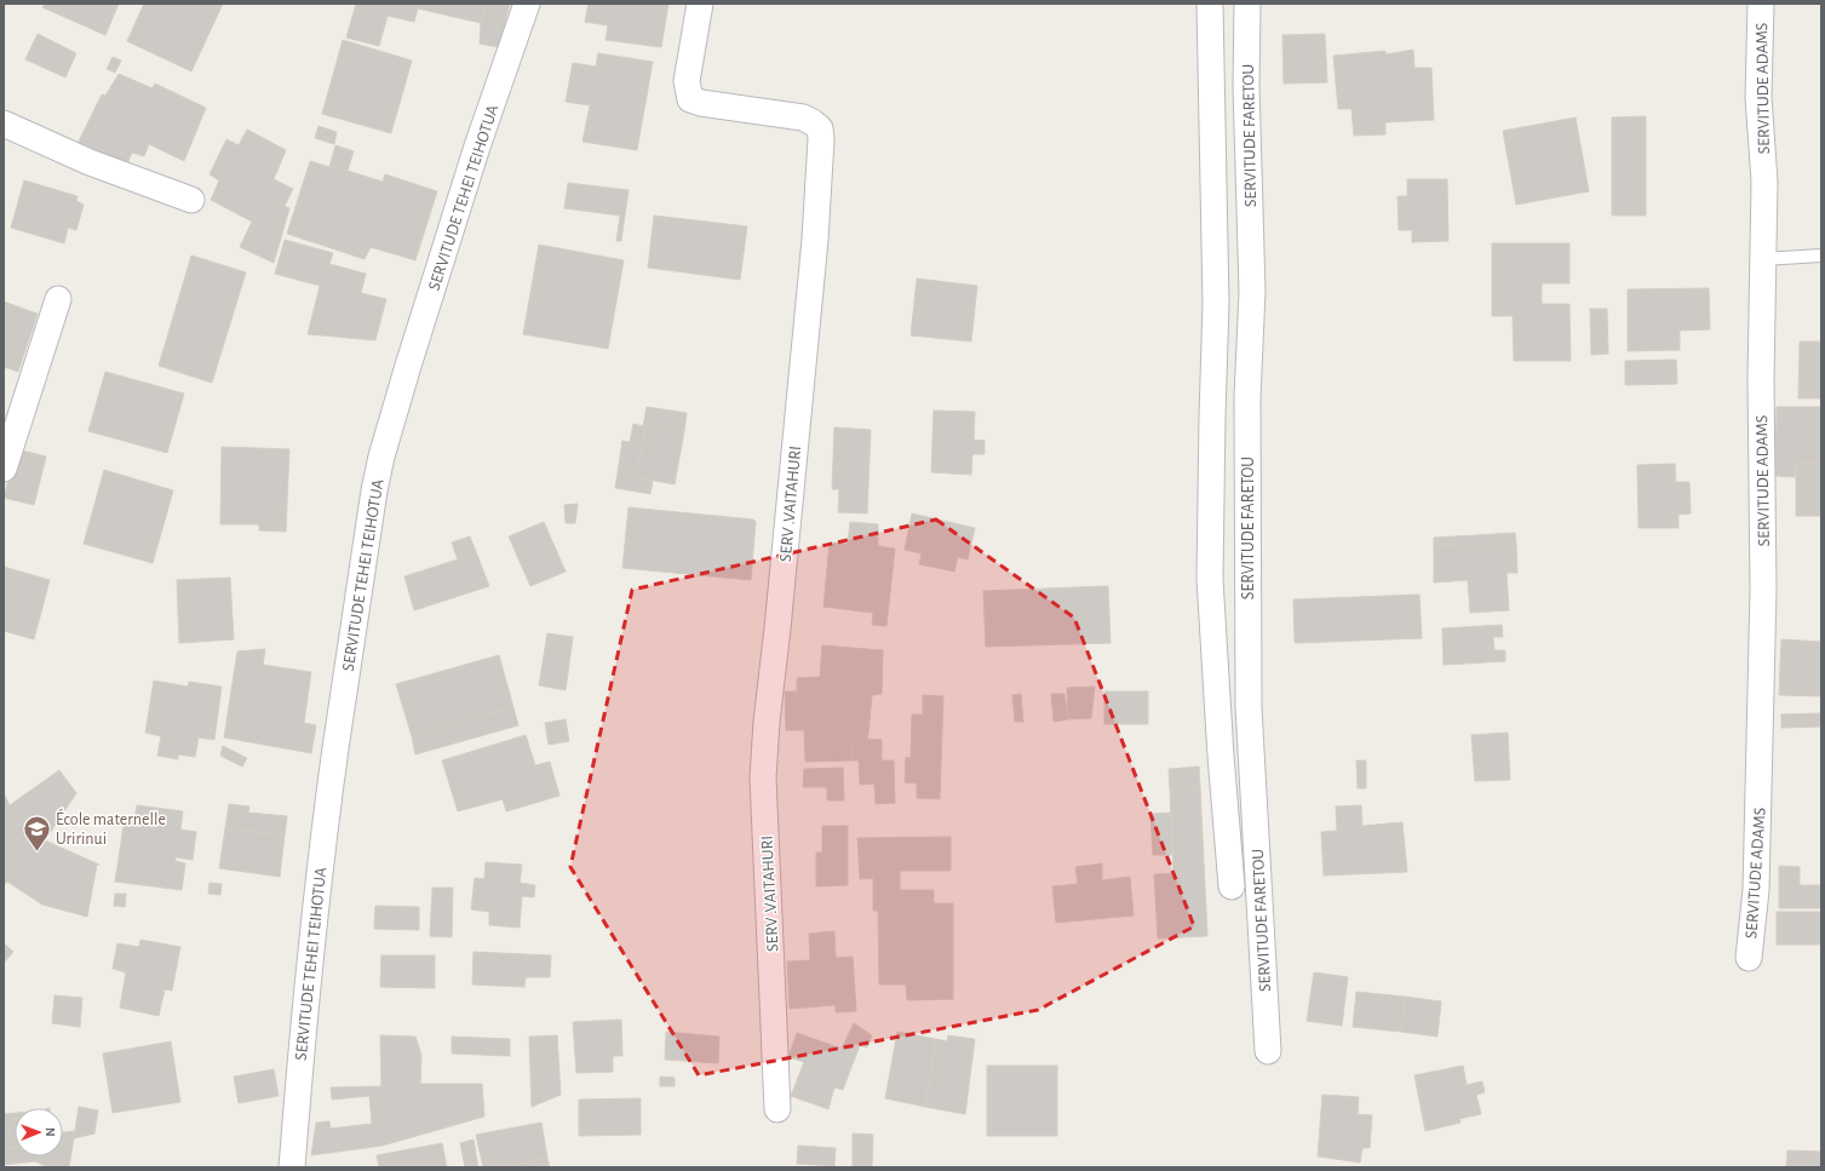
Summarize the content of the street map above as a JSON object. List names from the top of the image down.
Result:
{
  "streets": {
    "street": [
      "SERVITUDE ADAMS",
      "SERVITUDE FARETOU",
      "SERVITUDE TEHEI TEIHOTUA",
      "SERV .VAITAHURI"
    ]
  },
  "places": {
    "school or university": ["École maternelle Uririnui"]
  },
  "north": "right"
}
